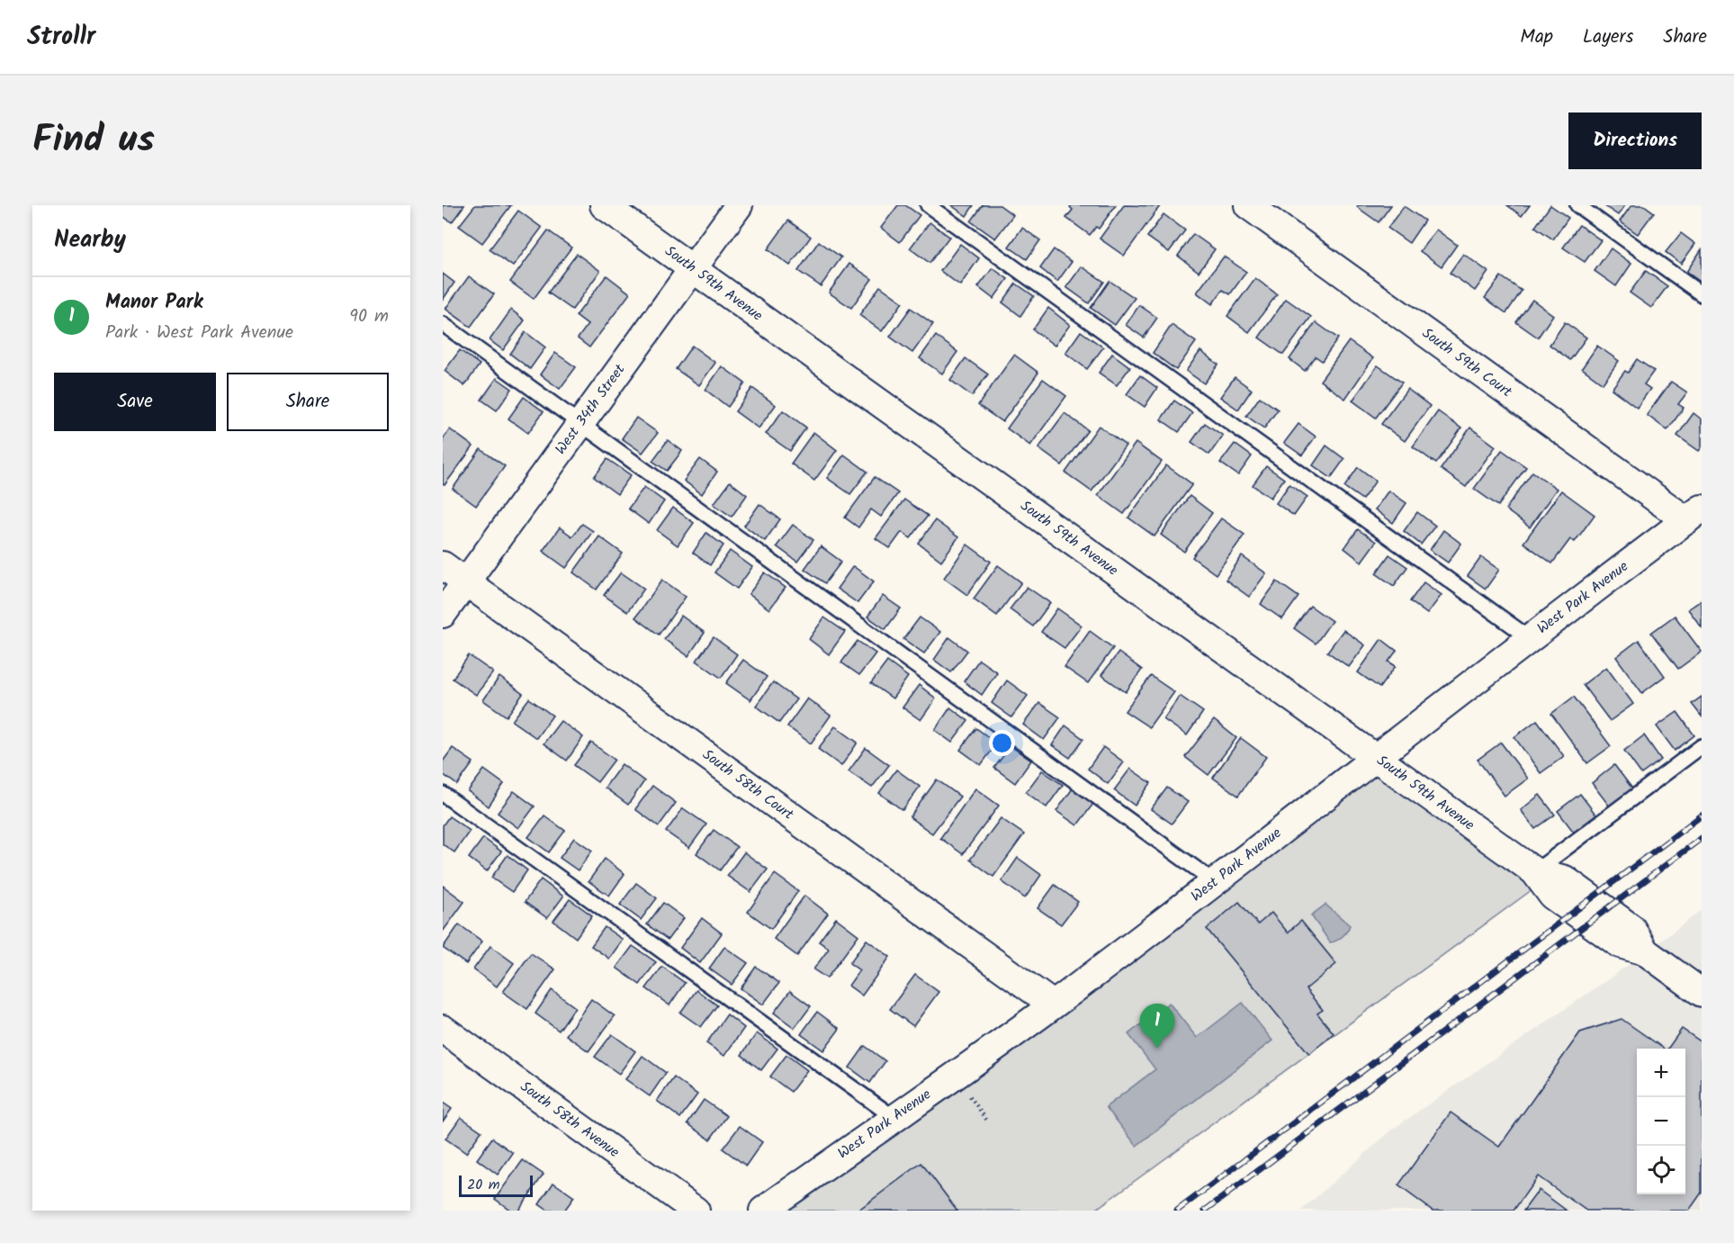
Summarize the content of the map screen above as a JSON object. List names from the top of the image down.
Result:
{
  "streets": {
    "street": [
      "South 59th Avenue",
      "South 59th Court",
      "West 34th Street",
      "West Park Avenue",
      "South 58th Court",
      "South 58th Avenue"
    ]
  },
  "crossings": [
    ["South 59th Avenue", "West 34th Street"],
    ["South 59th Avenue", "West Park Avenue"],
    ["South 59th Court", "West Park Avenue"],
    ["West 34th Street", "South 58th Court"],
    ["West Park Avenue", "South 58th Court"]
  ],
  "scale_bar": "20 m",
  "page": {
    "header": "Strollr",
    "nav": ["Map", "Layers", "Share"],
    "title": "Find us",
    "buttons": [
      "Directions",
      ["Save", "Share"]
    ],
    "heading": "Nearby",
    "list": [
      {
        "mark": "1",
        "name": "Manor Park",
        "note": "Park · West Park Avenue",
        "value": "90 m"
      }
    ],
    "pins": "1",
    "map_buttons": ["+", "−"],
    "scale": "20 m"
  }
}
